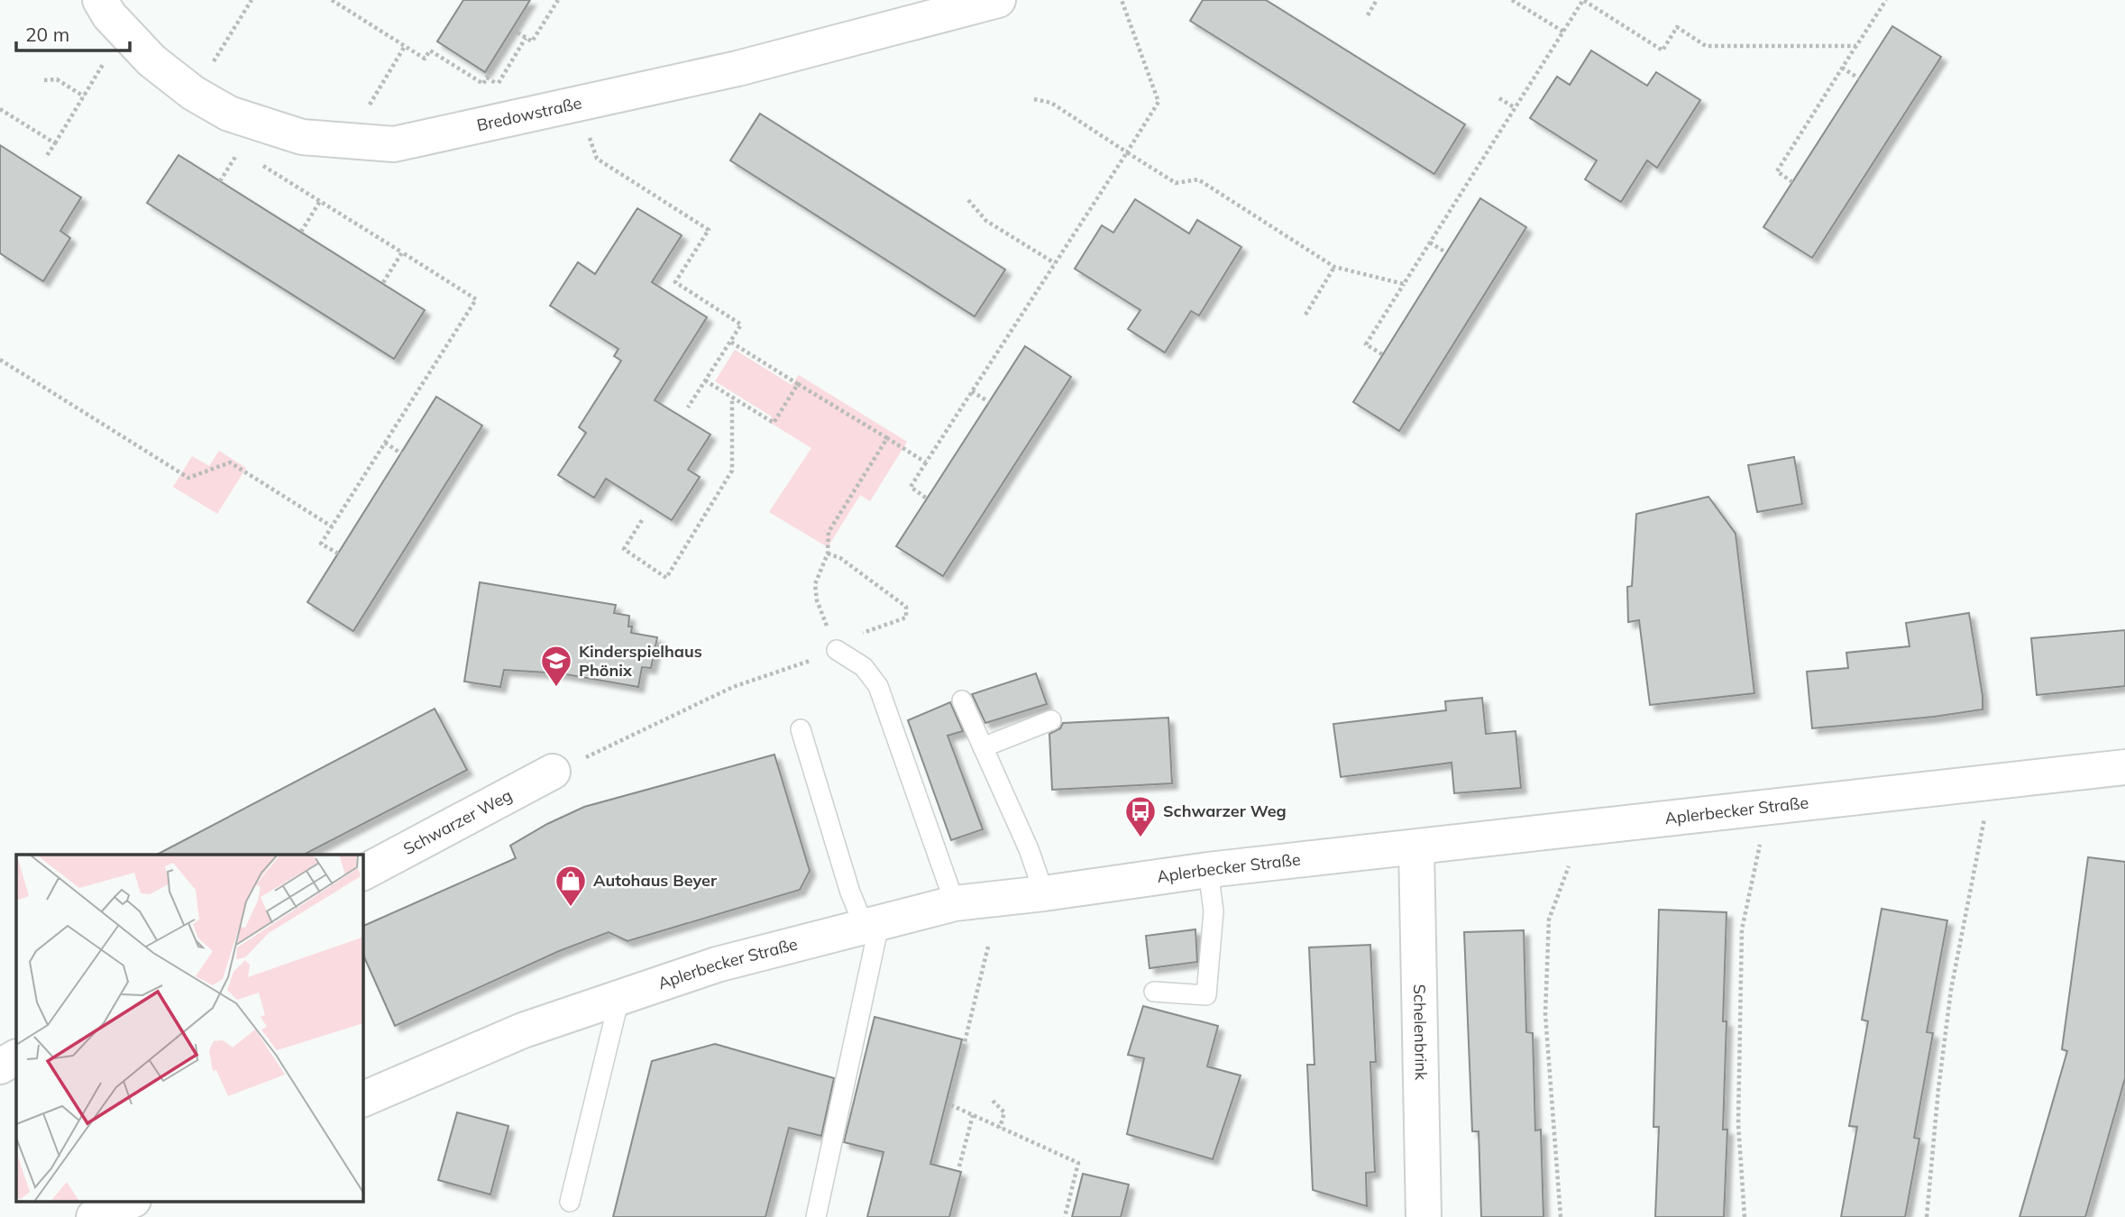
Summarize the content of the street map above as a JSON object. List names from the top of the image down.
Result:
{
  "streets": {
    "main road": [
      "Bredowstraße",
      "Aplerbecker Straße",
      "Schwarzer Weg",
      "Schelenbrink"
    ]
  },
  "crossings": [
    ["Aplerbecker Straße", "Schelenbrink"]
  ],
  "places": {
    "school or university": ["Kinderspielhaus Phönix"],
    "bus stop": ["Schwarzer Weg"],
    "shop": ["Autohaus Beyer"]
  },
  "scale_bar": "20 m"
}
